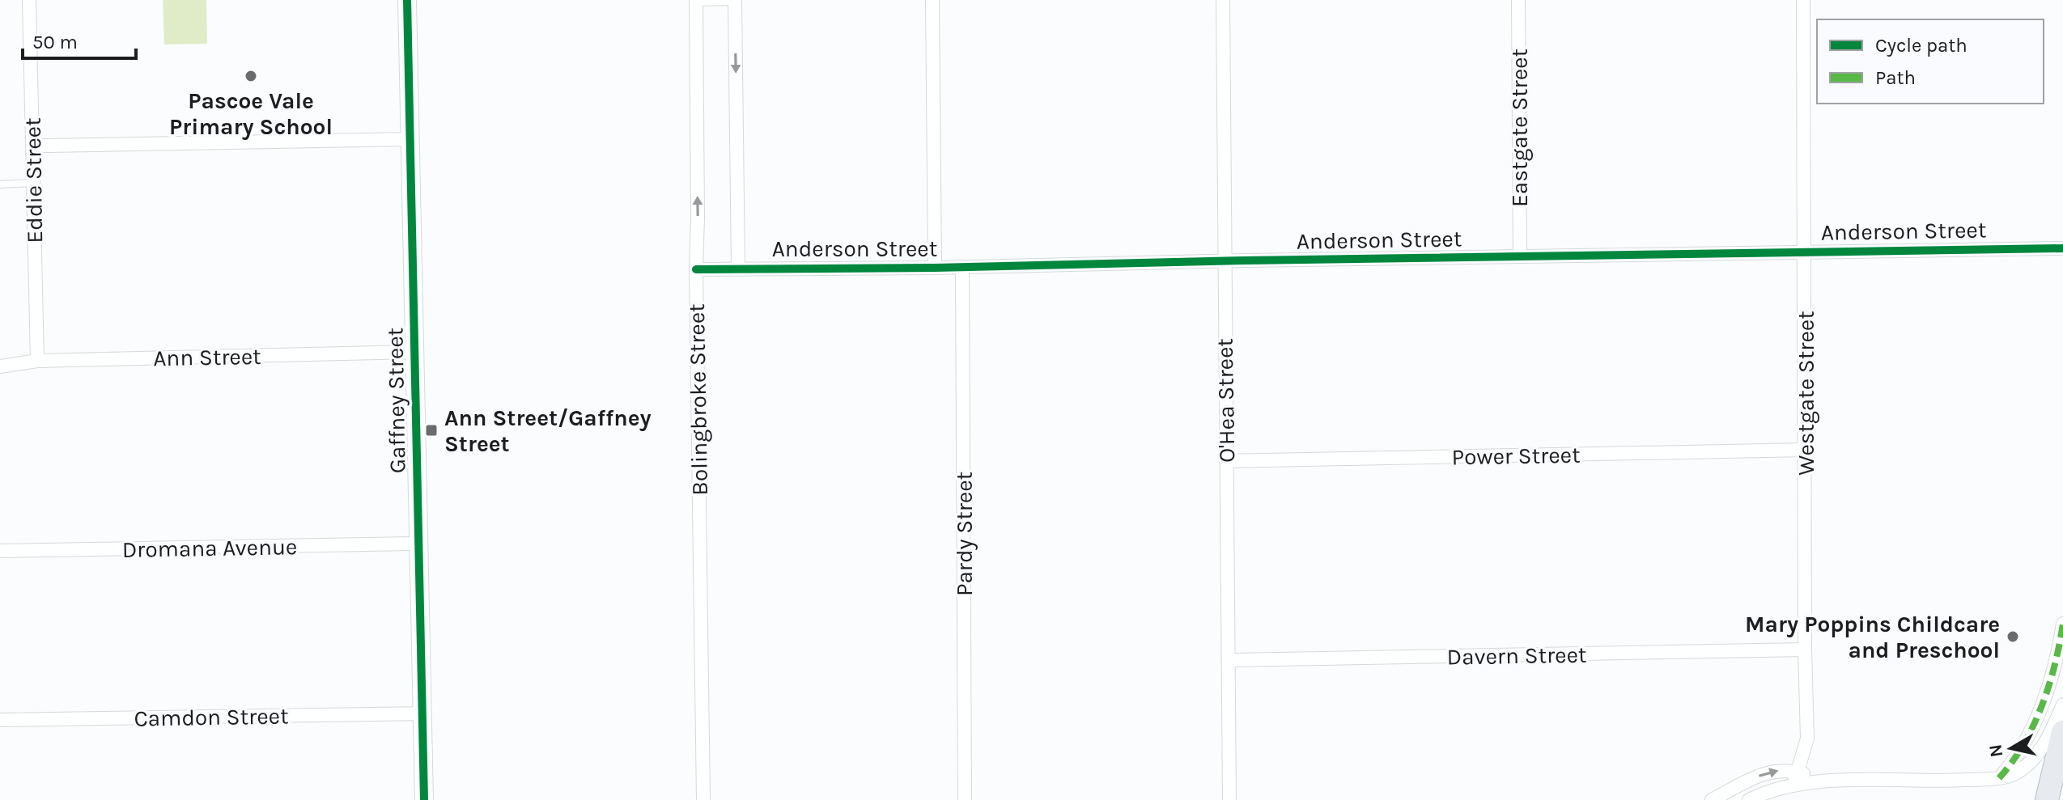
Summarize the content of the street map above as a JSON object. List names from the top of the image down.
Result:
{
  "streets": {
    "main road": ["Gaffney Street"],
    "street": [
      "Eastgate Street",
      "Eddie Street",
      "Anderson Street",
      "Ann Street",
      "Westgate Street",
      "Bolingbroke Street",
      "O'Hea Street",
      "Power Street",
      "Pardy Street",
      "Dromana Avenue",
      "Davern Street",
      "Camdon Street"
    ]
  },
  "crossings": [
    ["Eastgate Street", "Anderson Street"],
    ["Eddie Street", "Ann Street"],
    ["Anderson Street", "Westgate Street"],
    ["Anderson Street", "Bolingbroke Street"],
    ["Anderson Street", "O'Hea Street"],
    ["Anderson Street", "Pardy Street"],
    ["Ann Street", "Gaffney Street"],
    ["Westgate Street", "Power Street"],
    ["Westgate Street", "Davern Street"],
    ["Gaffney Street", "Dromana Avenue"],
    ["Gaffney Street", "Camdon Street"],
    ["O'Hea Street", "Power Street"],
    ["O'Hea Street", "Davern Street"]
  ],
  "places": {
    "other": ["Pascoe Vale Primary School", "Mary Poppins Childcare and Preschool"],
    "transit": ["Ann Street/Gaffney Street"]
  },
  "legend": ["Cycle path", "Path"],
  "scale_bar": "50 m",
  "north": "left"
}
